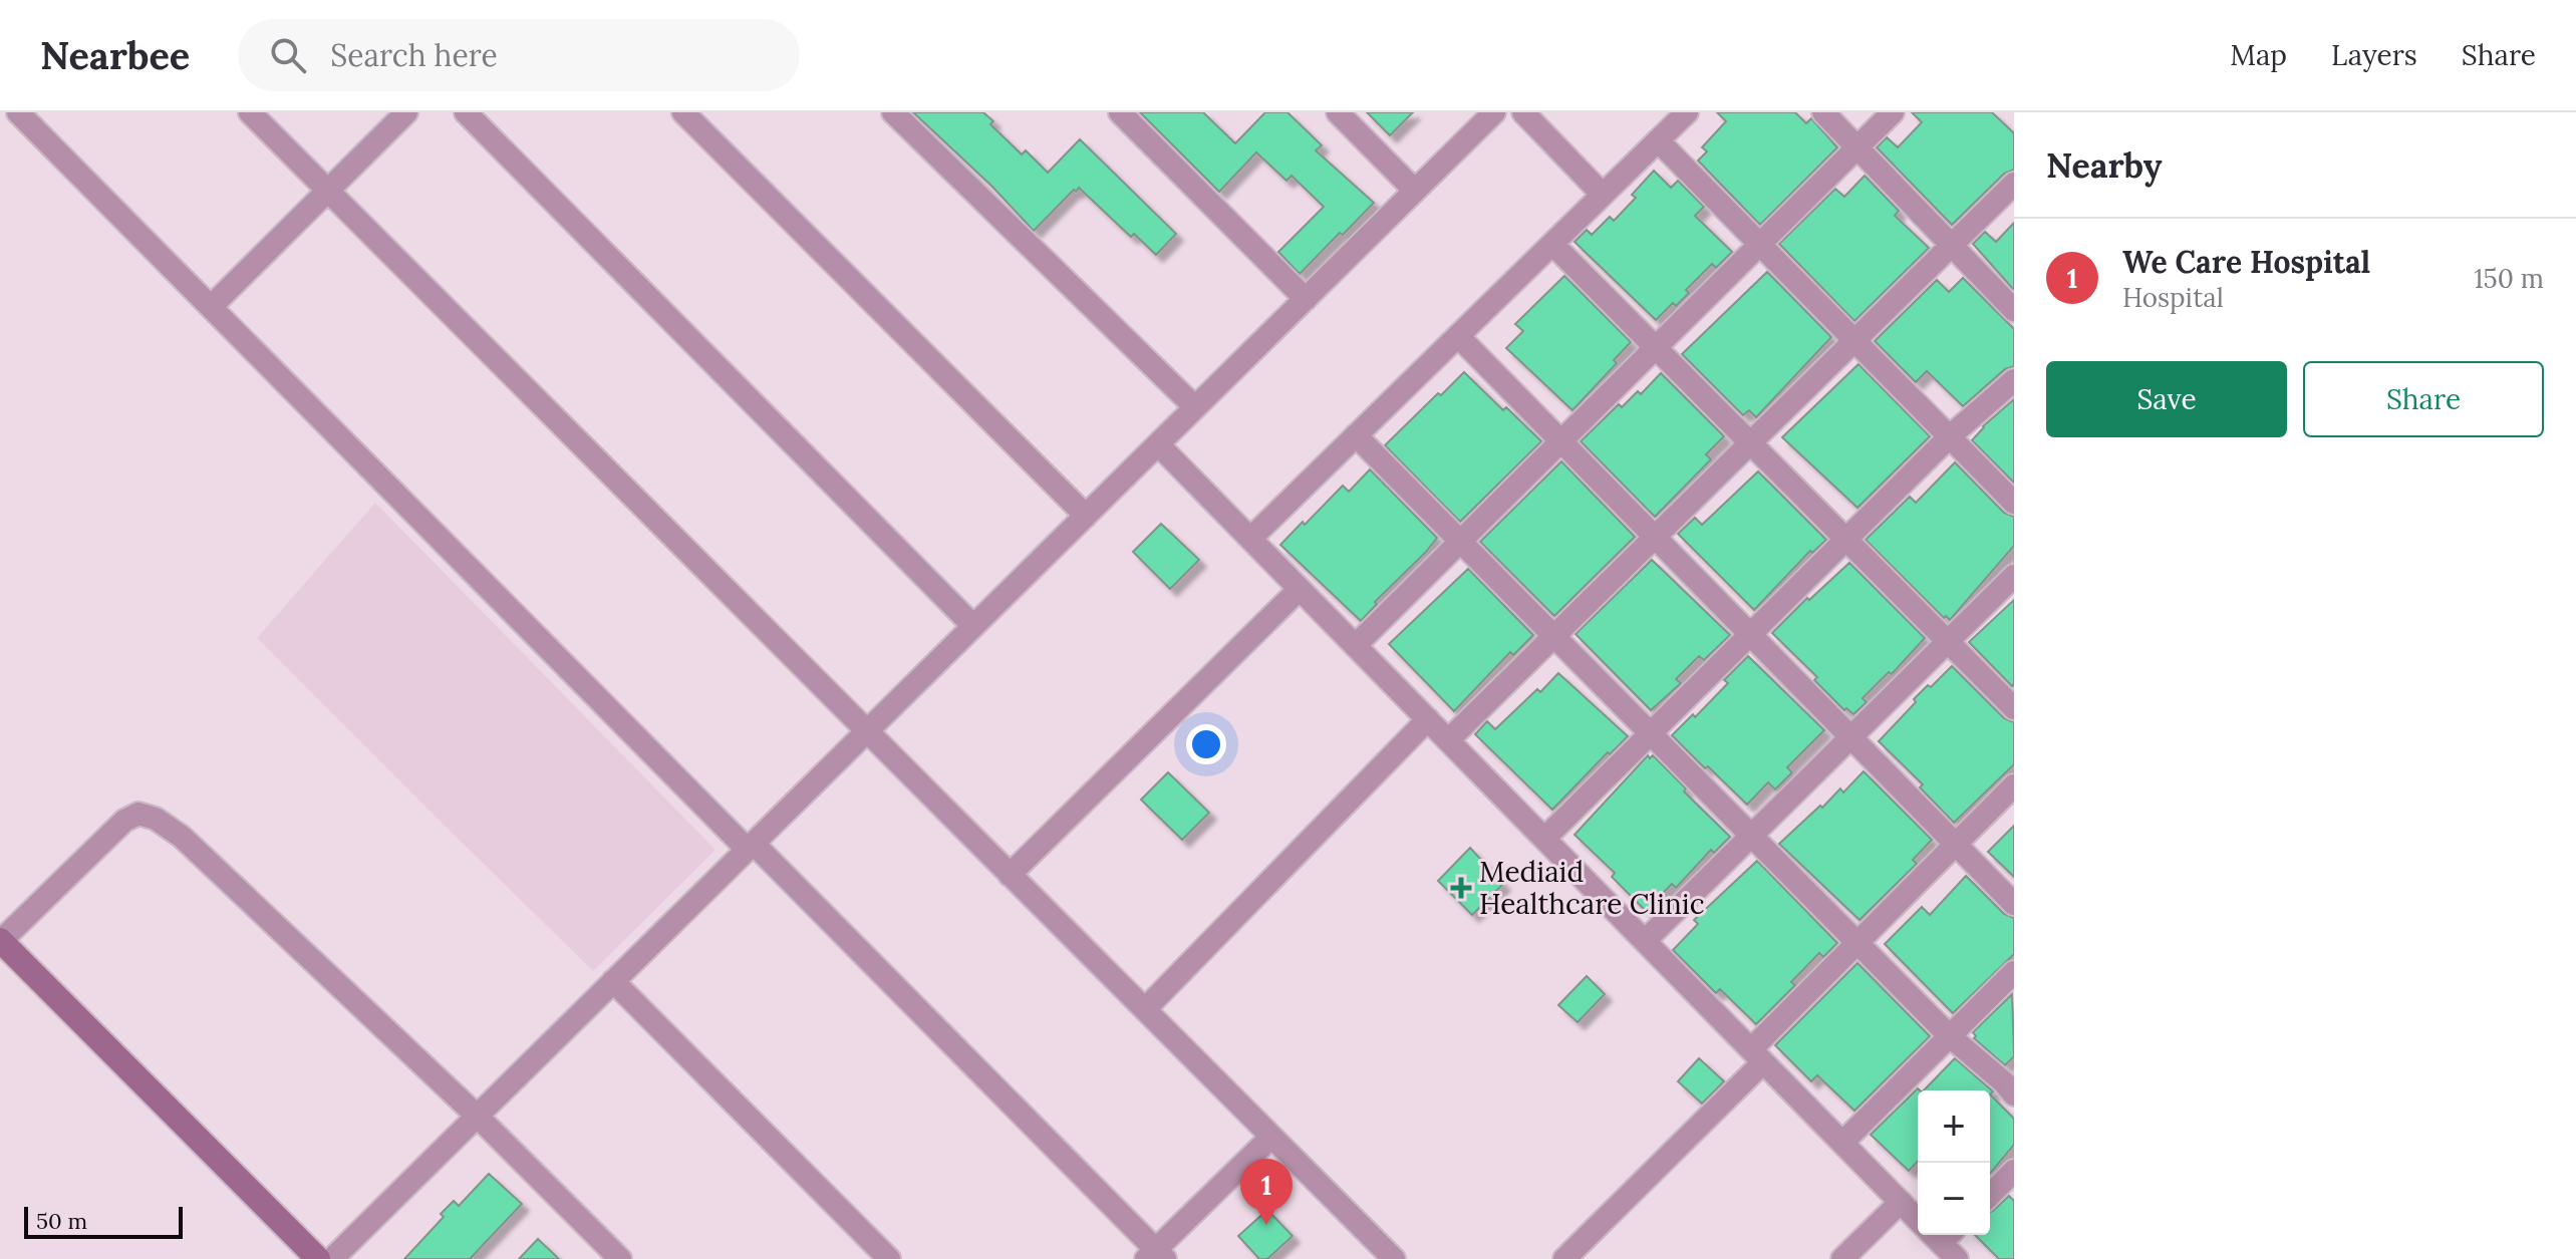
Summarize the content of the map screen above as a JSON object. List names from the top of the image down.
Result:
{
  "places": {
    "health": ["Mediaid Healthcare Clinic"]
  },
  "scale_bar": "50 m",
  "page": {
    "header": "Nearbee",
    "search": "Search here",
    "nav": ["Map", "Layers", "Share"],
    "heading": "Nearby",
    "list": [
      {
        "mark": "1",
        "name": "We Care Hospital",
        "note": "Hospital",
        "value": "150 m"
      }
    ],
    "buttons": ["Save", "Share"],
    "map_buttons": ["+", "−"],
    "pins": "1",
    "scale": "50 m"
  }
}
